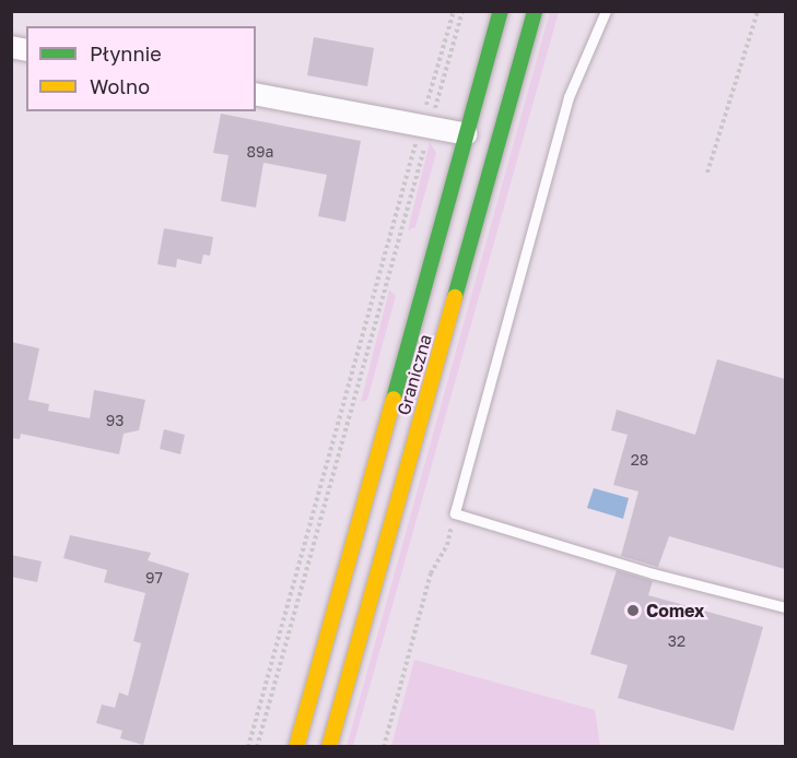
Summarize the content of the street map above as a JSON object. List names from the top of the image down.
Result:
{
  "streets": {
    "main road": ["Graniczna"]
  },
  "places": ["Comex"],
  "house_numbers": [
    "89a",
    "93",
    "28",
    "97",
    "32"
  ],
  "legend": ["Płynnie", "Wolno"]
}
